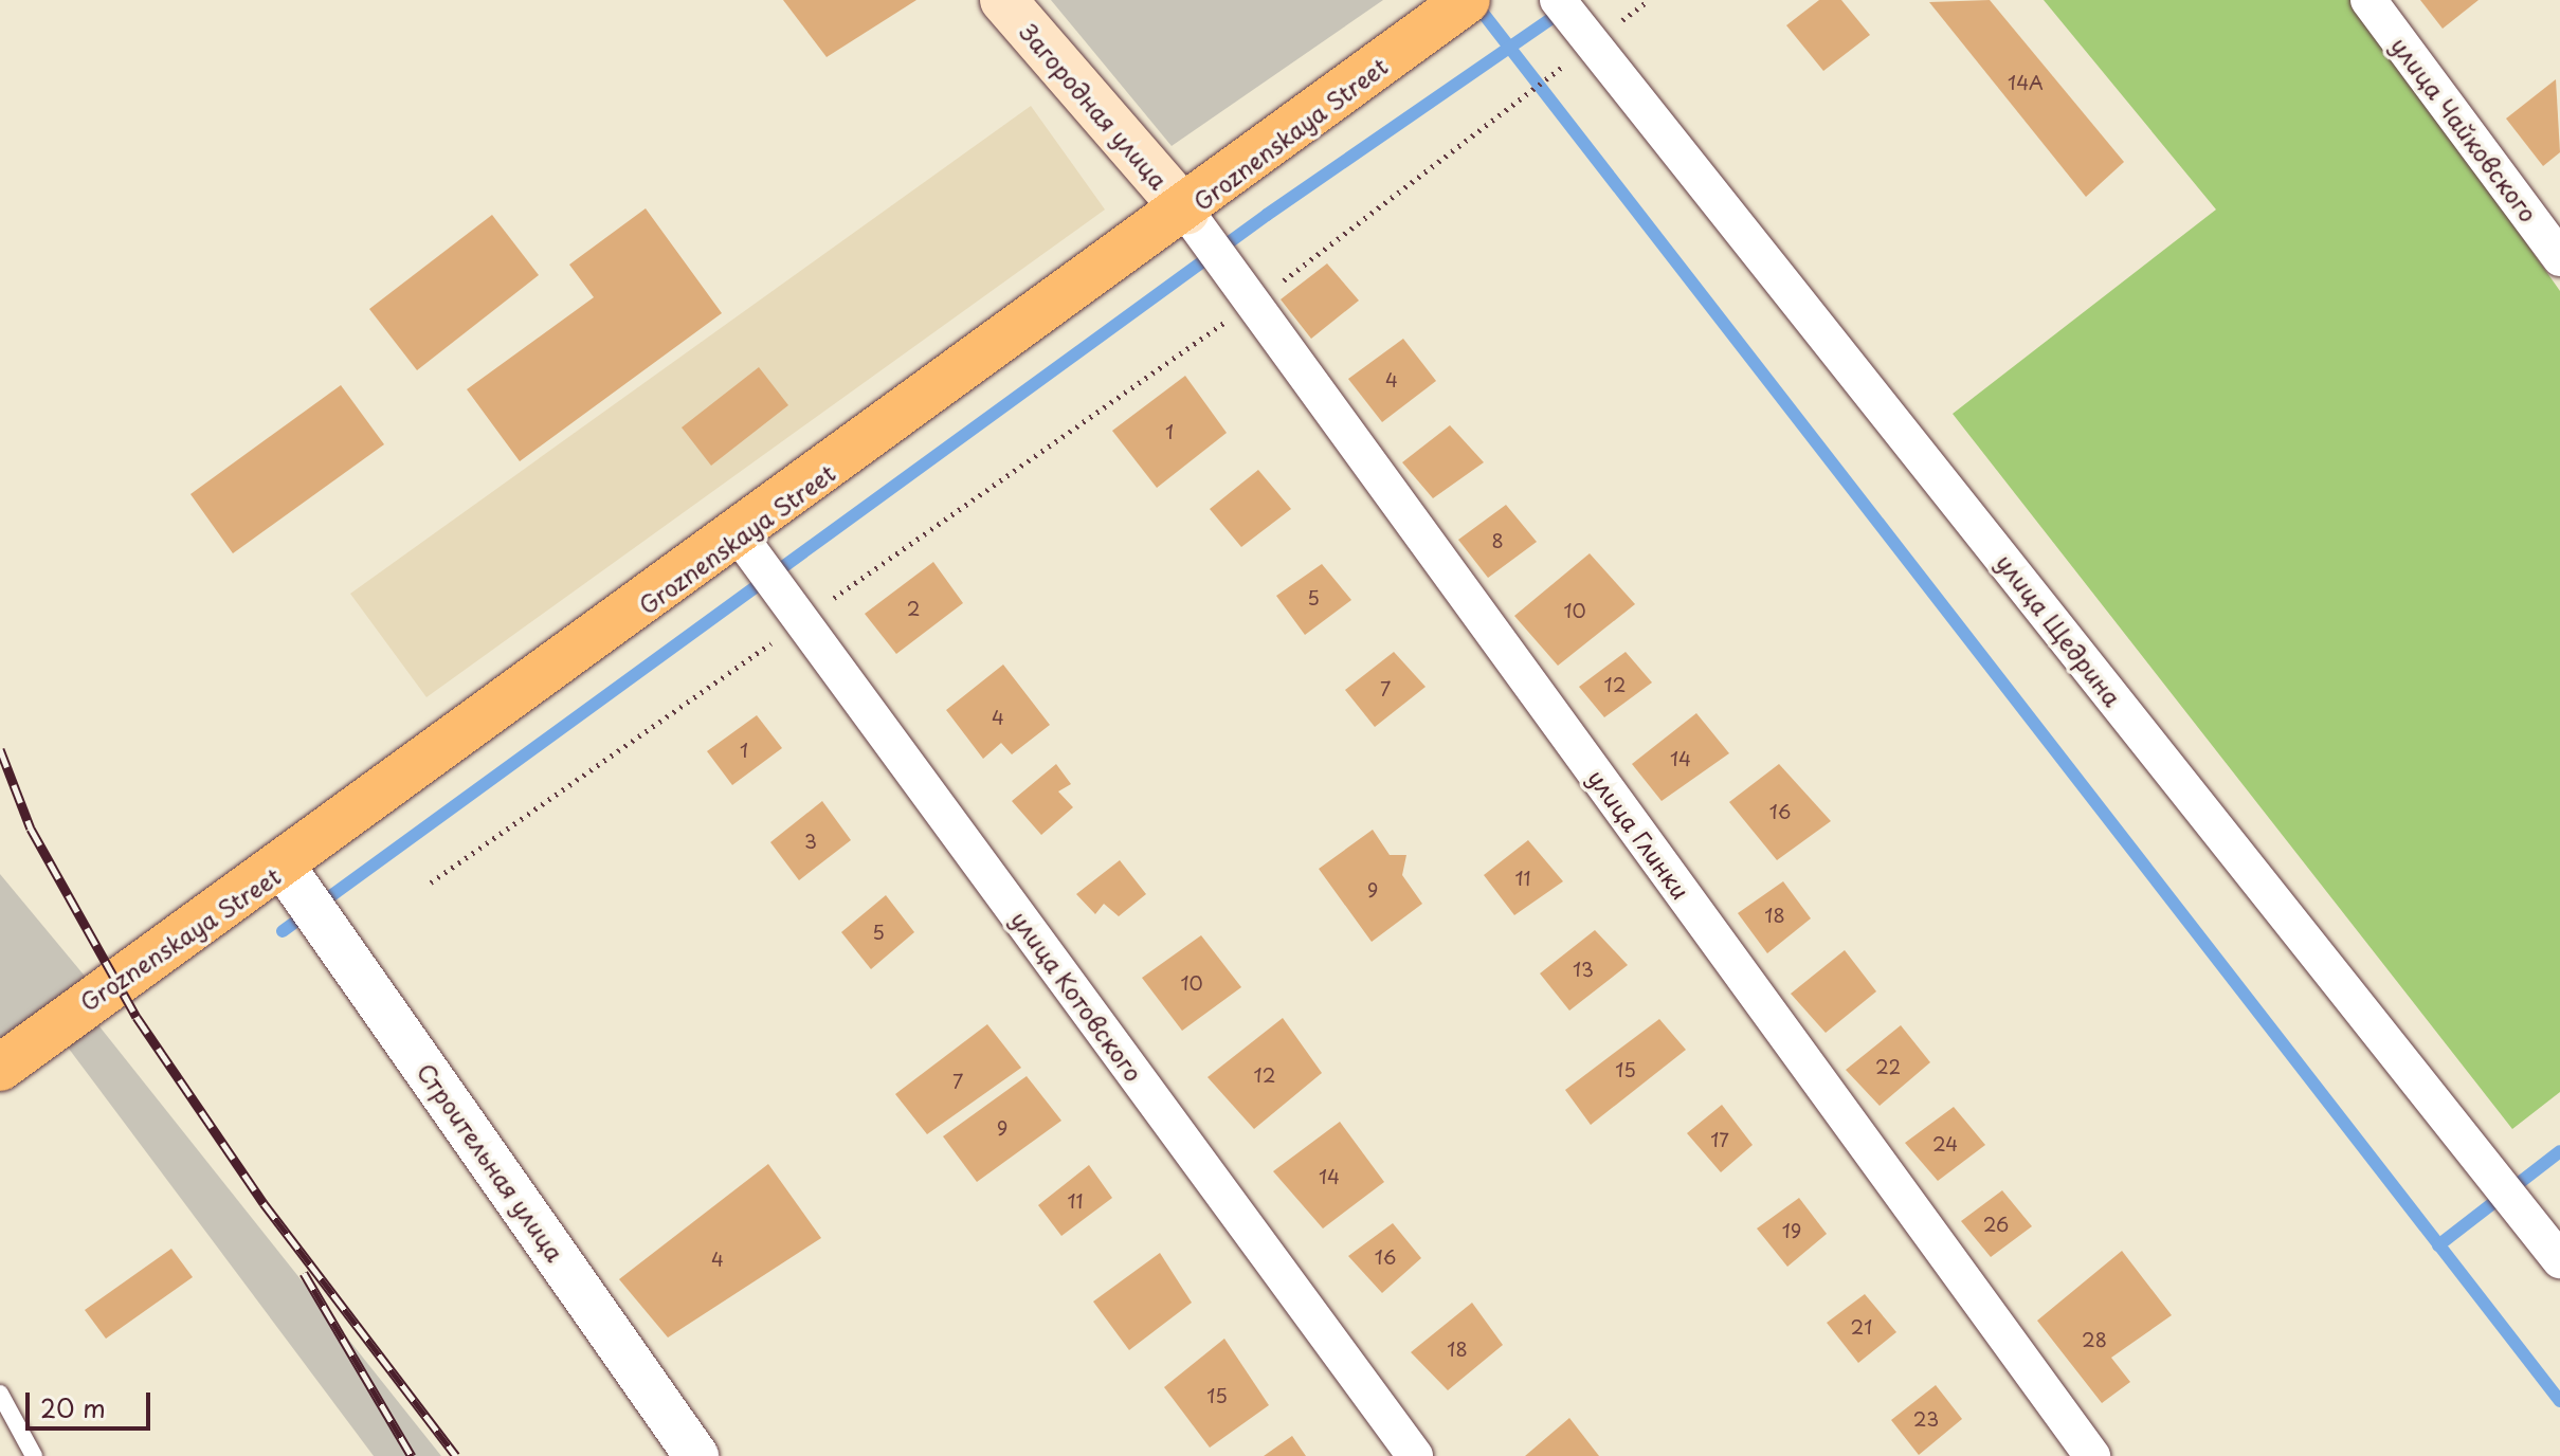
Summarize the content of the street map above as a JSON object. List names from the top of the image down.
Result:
{
  "streets": {
    "main road": ["Загородная улица", "Groznenskaya Street"],
    "street": [
      "улица Чайковского",
      "улица Щедрина",
      "улица Глинки",
      "улица Котовского",
      "Строительная улица"
    ]
  },
  "crossings": [
    ["Загородная улица", "Groznenskaya Street"],
    ["Загородная улица", "улица Глинки"],
    ["Groznenskaya Street", "улица Глинки"],
    ["Groznenskaya Street", "улица Котовского"],
    ["Groznenskaya Street", "Строительная улица"]
  ],
  "house_numbers": [
    "14А",
    "4",
    "1",
    "8",
    "5",
    "2",
    "10",
    "12",
    "7",
    "4",
    "1",
    "14",
    "16",
    "3",
    "11",
    "9",
    "18",
    "5",
    "13",
    "10",
    "22",
    "15",
    "12",
    "7",
    "9",
    "17",
    "24",
    "14",
    "11",
    "26",
    "19",
    "16",
    "4",
    "21",
    "28",
    "18",
    "15",
    "23"
  ],
  "scale_bar": "20 m"
}
